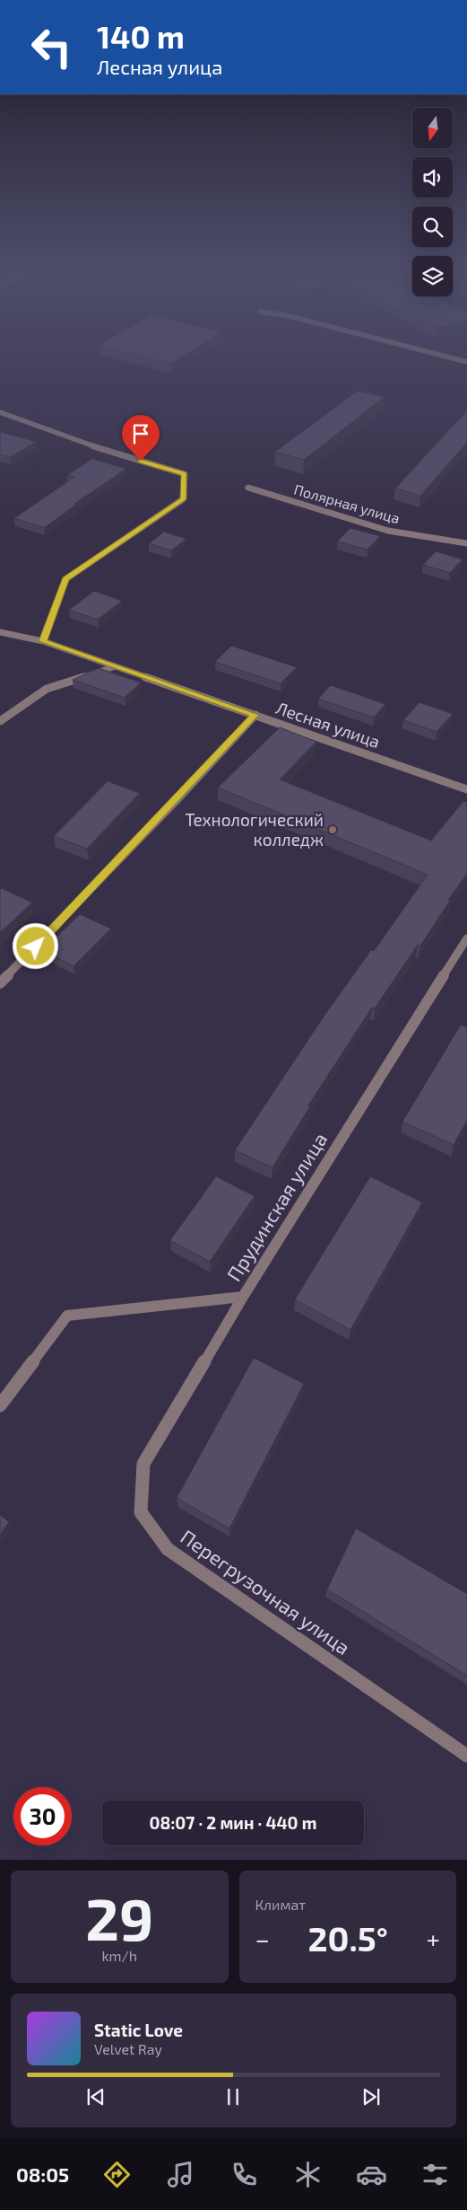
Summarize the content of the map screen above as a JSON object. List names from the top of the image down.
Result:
{
  "streets": {
    "street": [
      "Полярная улица",
      "Лесная улица",
      "Прудинская улица",
      "Перегрузочная улица"
    ]
  },
  "crossings": [
    ["Прудинская улица", "Перегрузочная улица"]
  ],
  "places": ["Технологический колледж"],
  "north": "bottom",
  "page": {
    "turn": ["140 m", "Лесная улица"],
    "limit": "30",
    "trip": "08:07 · 2 мин · 440 m",
    "tile": [
      ["29", "km/h"],
      "Климат"
    ],
    "heat": ["−", "20.5°", "+"],
    "song": ["Static Love", "Velvet Ray"],
    "tabs": "08:05"
  }
}
